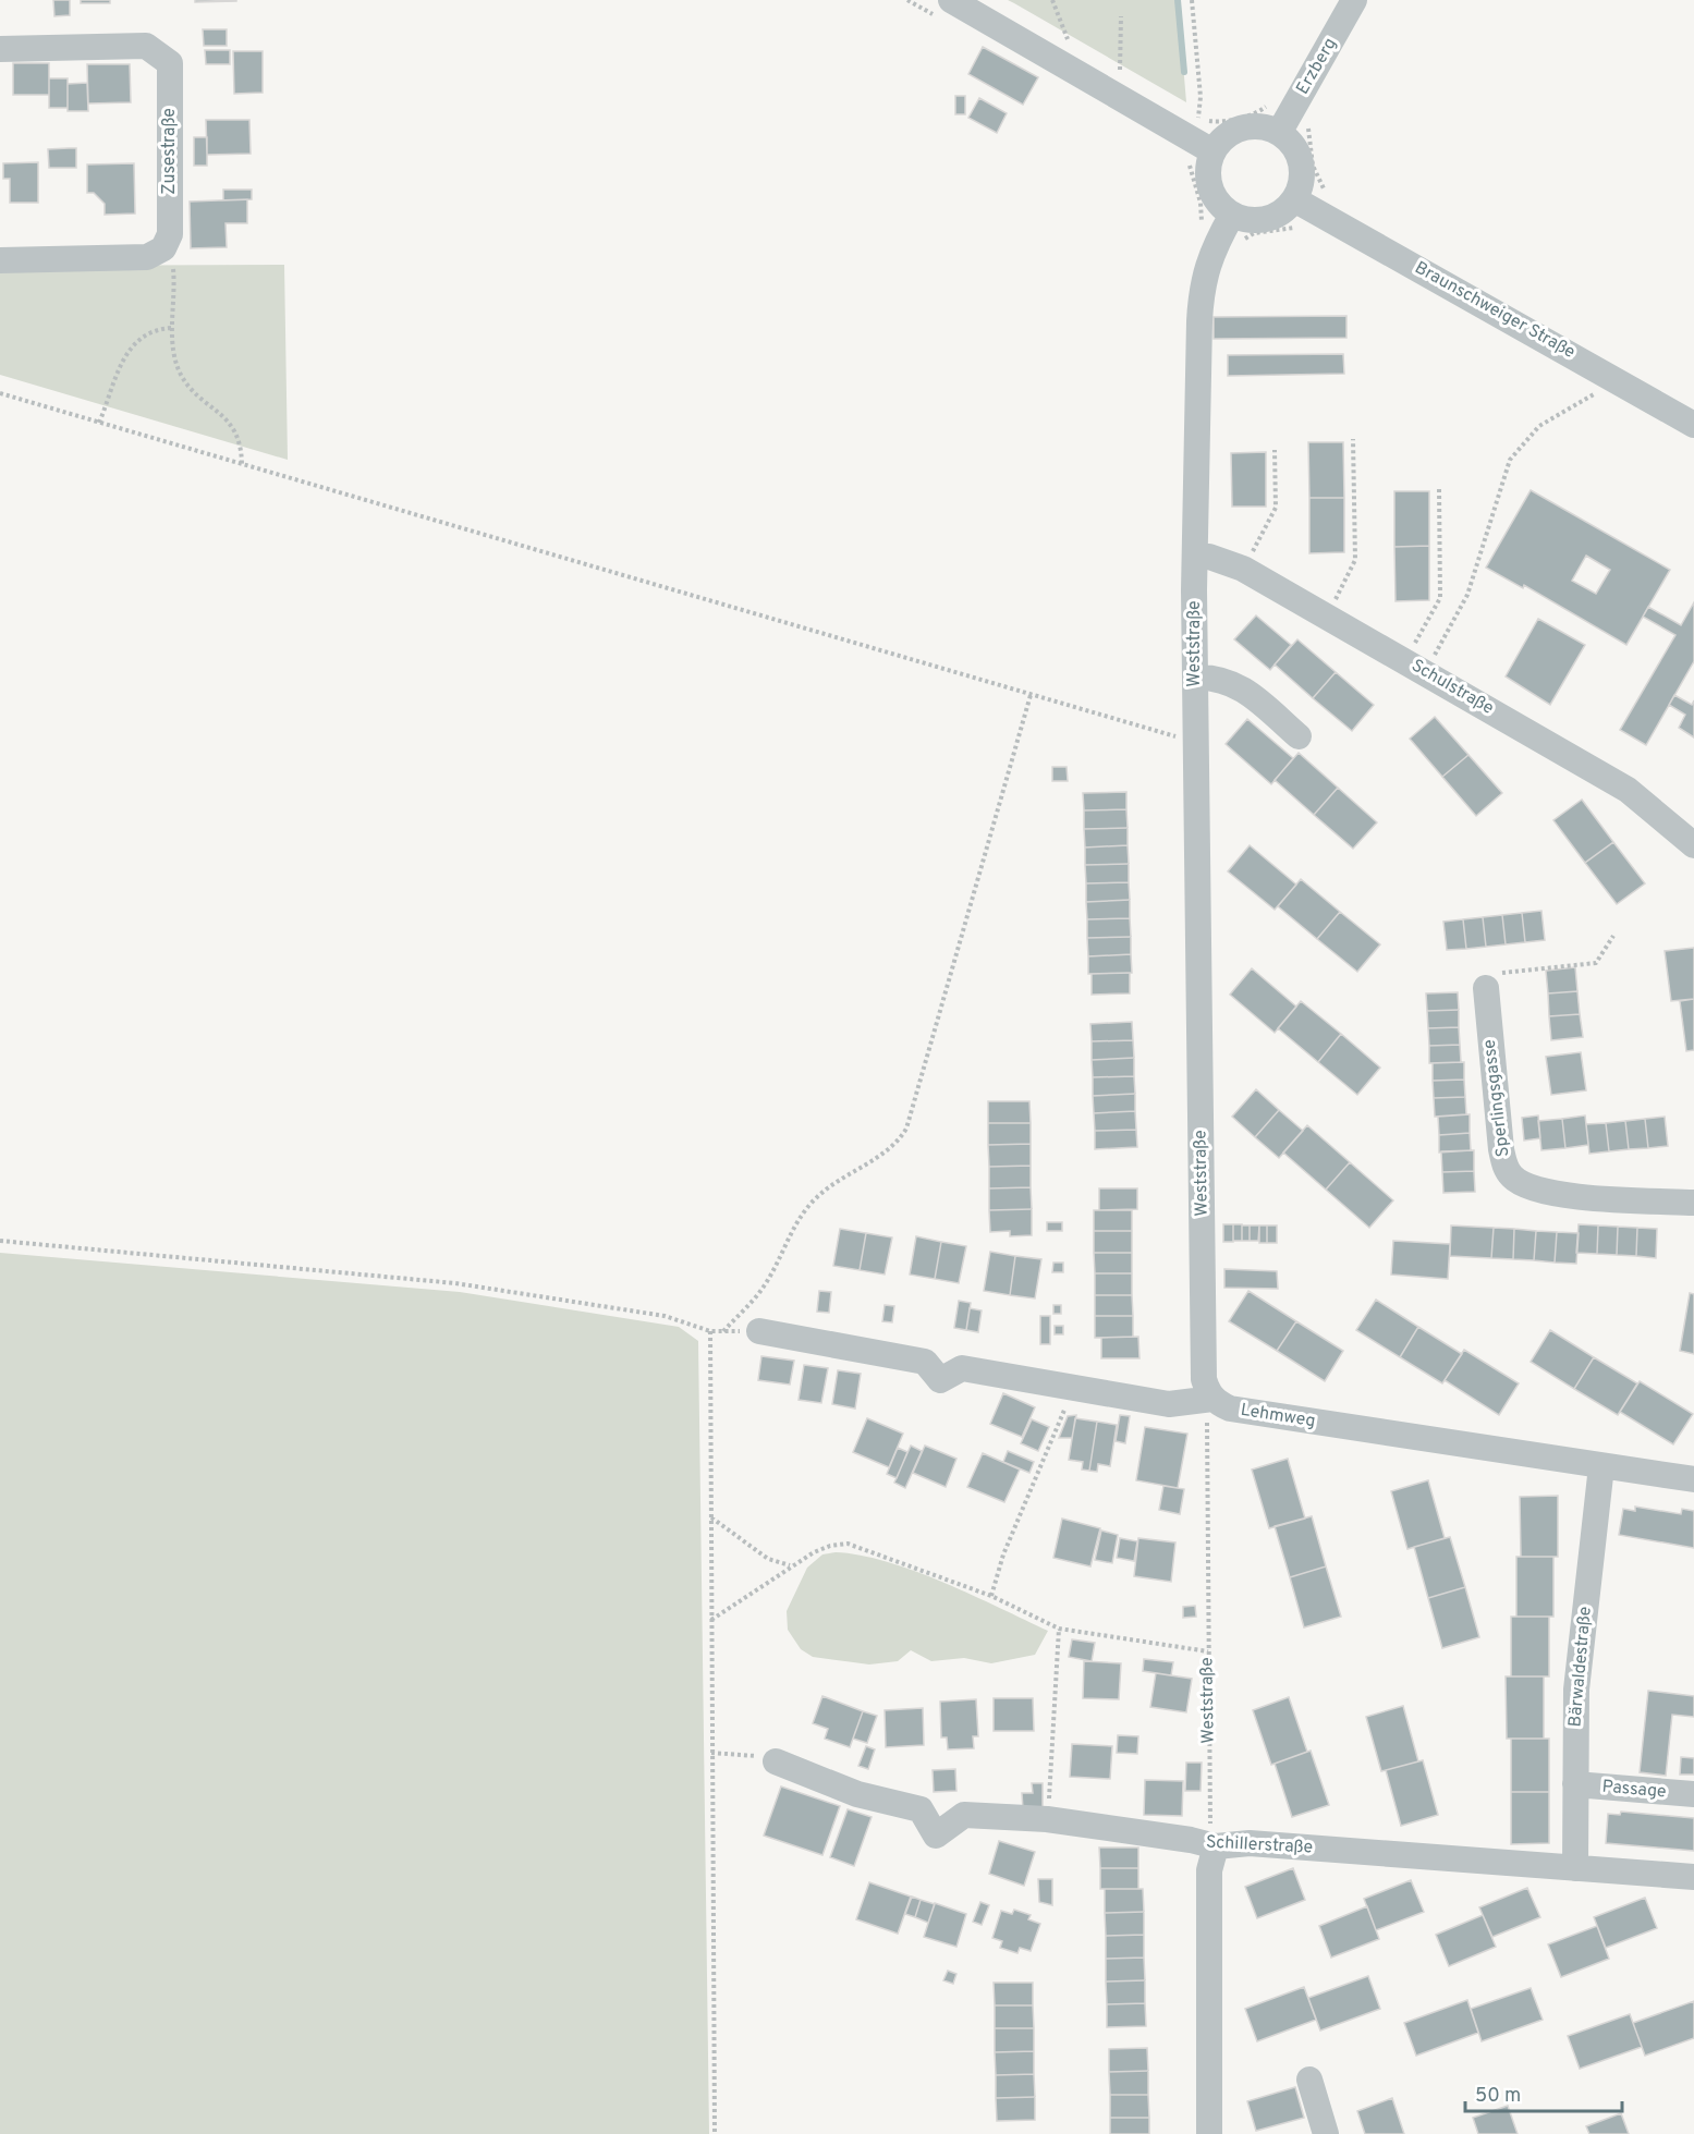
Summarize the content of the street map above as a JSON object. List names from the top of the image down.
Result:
{
  "streets": {
    "street": [
      "Erzberg",
      "Zusestraße",
      "Braunschweiger Straße",
      "Weststraße",
      "Schulstraße",
      "Sperlingsgasse",
      "Lehmweg",
      "Bärwaldestraße",
      "Passage",
      "Schillerstraße"
    ]
  },
  "crossings": [
    ["Erzberg", "Braunschweiger Straße"],
    ["Erzberg", "Weststraße"],
    ["Braunschweiger Straße", "Weststraße"],
    ["Weststraße", "Schulstraße"],
    ["Weststraße", "Lehmweg"],
    ["Weststraße", "Schillerstraße"],
    ["Lehmweg", "Bärwaldestraße"],
    ["Bärwaldestraße", "Passage"],
    ["Bärwaldestraße", "Schillerstraße"]
  ],
  "scale_bar": "50 m"
}
